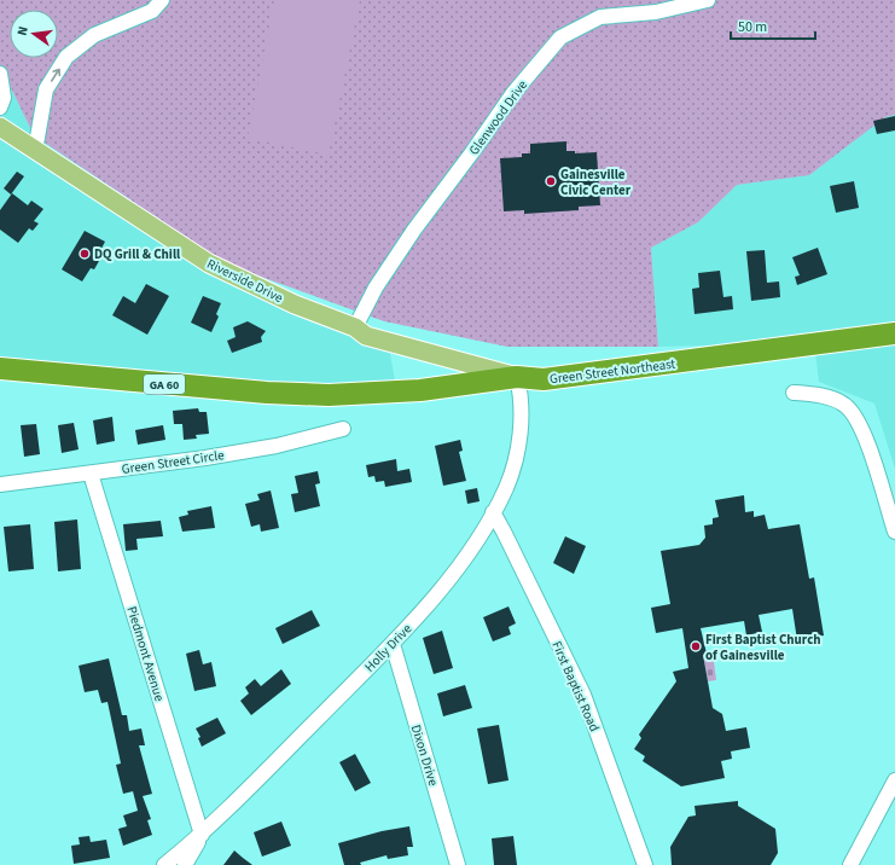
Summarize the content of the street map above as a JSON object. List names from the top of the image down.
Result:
{
  "streets": {
    "highway": ["Green Street Northeast", "GA 60"],
    "main road": ["Riverside Drive"],
    "street": [
      "Glenwood Drive",
      "Green Street Circle",
      "Holly Drive",
      "Piedmont Avenue",
      "First Baptist Road",
      "Dixon Drive"
    ]
  },
  "crossings": [
    ["Glenwood Drive", "Riverside Drive"],
    ["Riverside Drive", "Green Street Northeast"],
    ["Riverside Drive", "Holly Drive"],
    ["Green Street Northeast", "Holly Drive"],
    ["Green Street Circle", "Piedmont Avenue"],
    ["Holly Drive", "Piedmont Avenue"],
    ["Holly Drive", "First Baptist Road"],
    ["Holly Drive", "Dixon Drive"]
  ],
  "places": ["Gainesville Civic Center", "DQ Grill & Chill", "First Baptist Church of Gainesville"],
  "scale_bar": "50 m",
  "north": "left"
}
